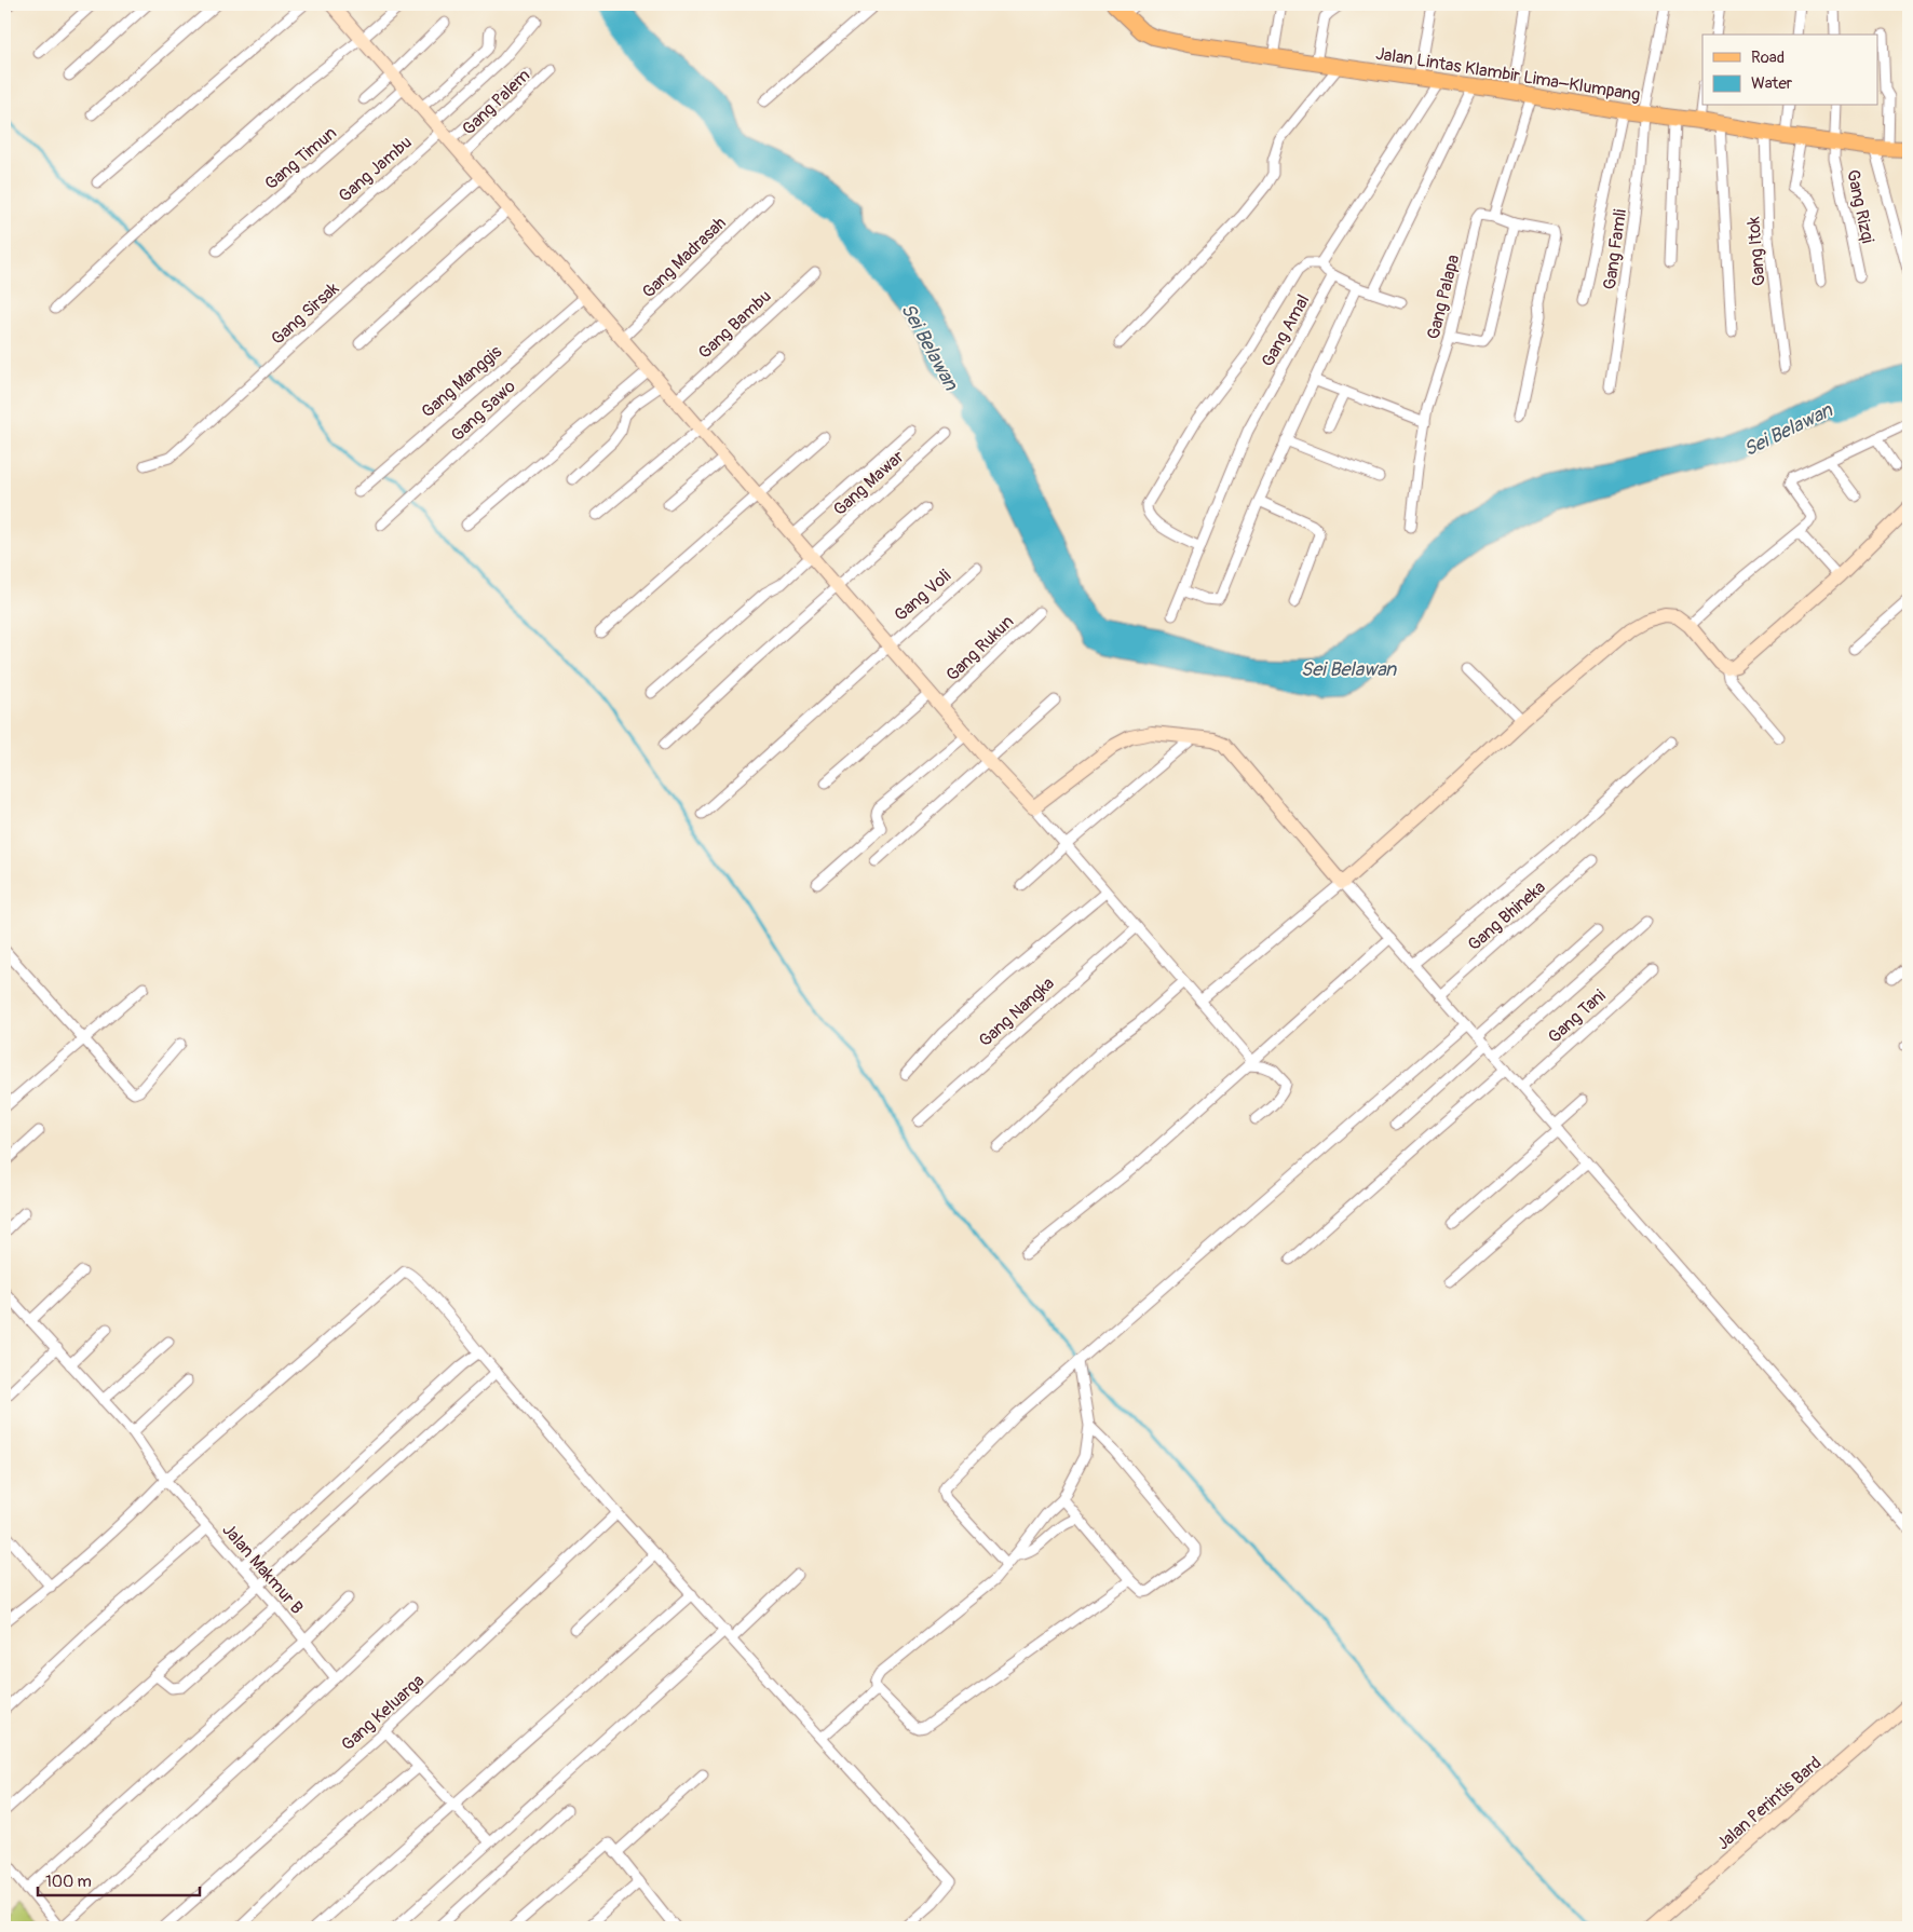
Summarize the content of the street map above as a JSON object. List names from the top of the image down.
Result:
{
  "streets": {
    "main road": ["Jalan Lintas Klambir Lima–Klumpang"],
    "street": [
      "Gang Palem",
      "Gang Timun",
      "Gang Jambu",
      "Gang Rizqi",
      "Gang Famli",
      "Gang Itok",
      "Gang Madrasah",
      "Gang Palapa",
      "Gang Sirsak",
      "Gang Bambu",
      "Gang Amal",
      "Gang Manggis",
      "Gang Sawo",
      "Gang Mawar",
      "Gang Voli",
      "Gang Rukun",
      "Gang Bhineka",
      "Gang Nangka",
      "Gang Tani",
      "Jalan Makmur B",
      "Gang Keluarga",
      "Jalan Perintis Bard"
    ]
  },
  "crossings": [
    ["Jalan Lintas Klambir Lima–Klumpang", "Gang Rizqi"],
    ["Jalan Lintas Klambir Lima–Klumpang", "Gang Famli"],
    ["Jalan Lintas Klambir Lima–Klumpang", "Gang Itok"]
  ],
  "water": ["Sei Belawan"],
  "legend": ["Road", "Water"],
  "scale_bar": "100 m"
}
